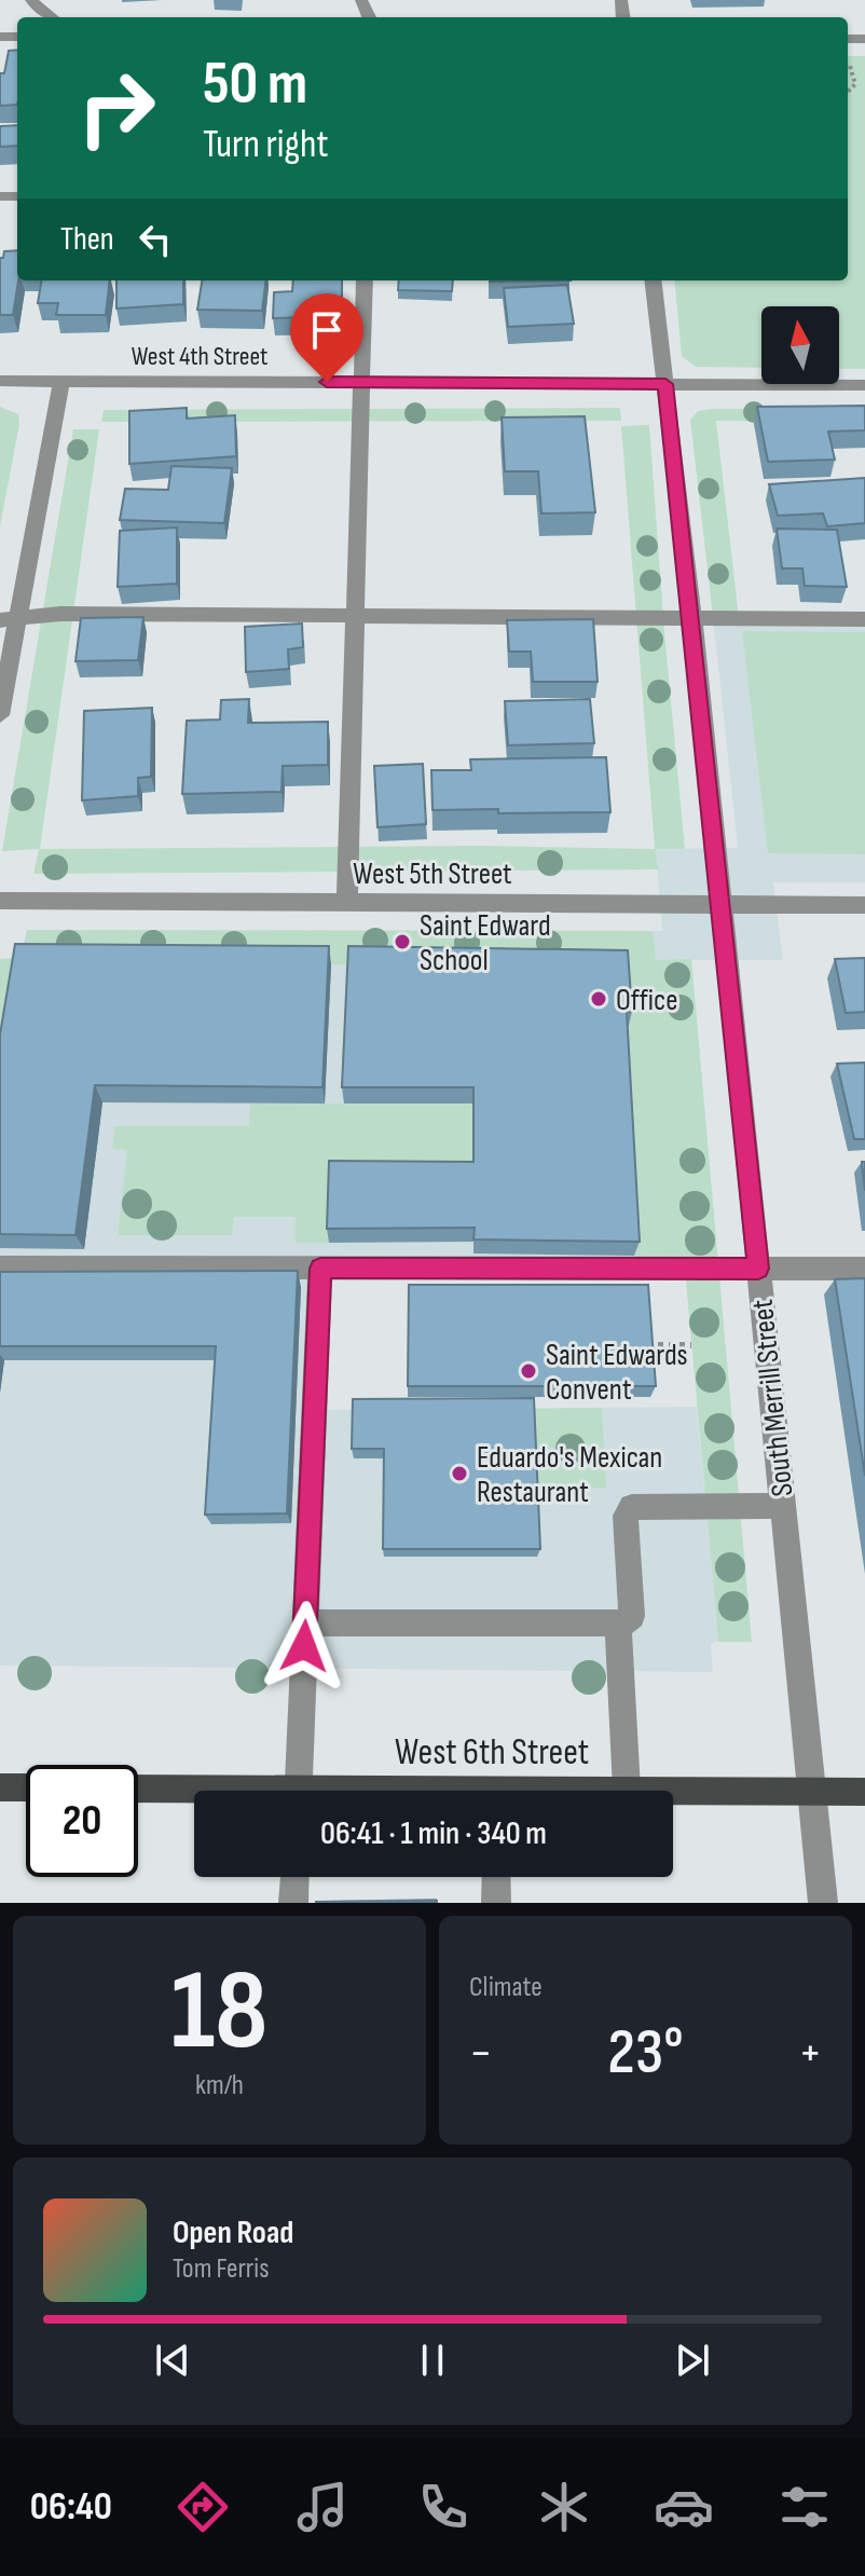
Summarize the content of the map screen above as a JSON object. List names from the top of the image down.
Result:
{
  "streets": {
    "main road": ["West 6th Street"],
    "street": ["West 4th Street", "West 5th Street", "South Merrill Street"]
  },
  "crossings": [
    ["West 4th Street", "South Merrill Street"],
    ["West 5th Street", "South Merrill Street"],
    ["South Merrill Street", "West 6th Street"]
  ],
  "places": [
    "Saint Edward School",
    "Office",
    "Saint Edwards Convent",
    "Eduardo's Mexican Restaurant"
  ],
  "north": "top",
  "page": {
    "turn": ["50 m", "Turn right"],
    "then": "Then",
    "limit": "20",
    "trip": "06:41 · 1 min · 340 m",
    "tile": [
      ["18", "km/h"],
      "Climate"
    ],
    "heat": ["−", "23°", "+"],
    "song": ["Open Road", "Tom Ferris"],
    "tabs": "06:40"
  }
}
